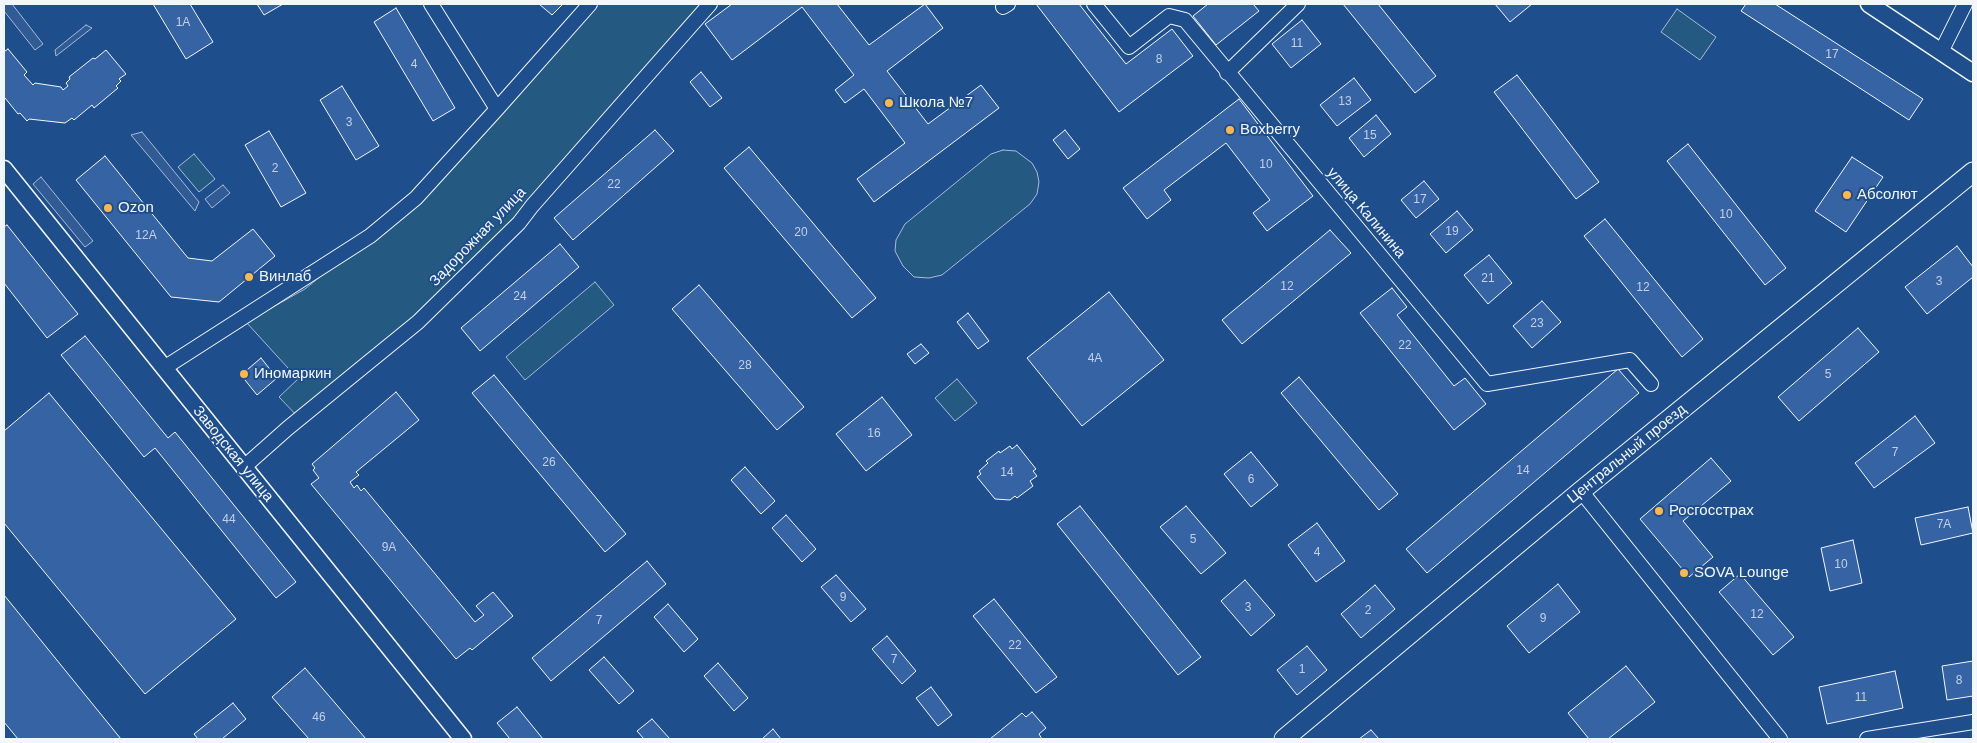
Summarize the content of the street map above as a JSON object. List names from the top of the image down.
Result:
{
  "streets": {
    "main road": ["Центральный проезд"],
    "street": ["улица Калинина", "Задорожная улица", "Заводская улица"]
  },
  "crossings": [
    ["Задорожная улица", "Заводская улица"]
  ],
  "places": [
    "Школа №7",
    "Boxberry",
    "Абсолют",
    "Ozon",
    "Винлаб",
    "Иномаркин",
    "Росгосстрах",
    "SOVA Lounge"
  ],
  "house_numbers": [
    "1А",
    "11",
    "17",
    "8",
    "4",
    "13",
    "3",
    "15",
    "10",
    "2",
    "22",
    "17",
    "10",
    "19",
    "20",
    "12А",
    "21",
    "3",
    "12",
    "12",
    "24",
    "23",
    "22",
    "4А",
    "28",
    "5",
    "16",
    "7",
    "26",
    "14",
    "14",
    "6",
    "44",
    "7А",
    "5",
    "9А",
    "4",
    "10",
    "9",
    "3",
    "2",
    "12",
    "9",
    "7",
    "22",
    "7",
    "1",
    "8",
    "11",
    "46"
  ]
}
